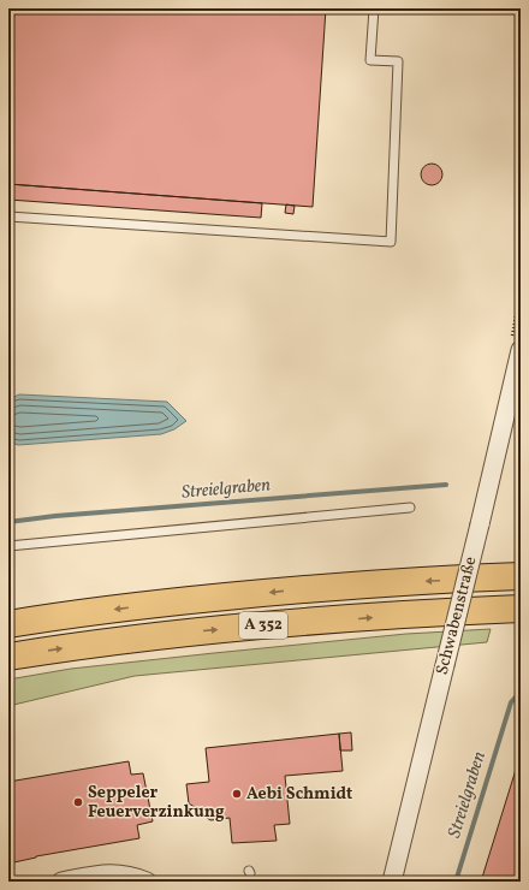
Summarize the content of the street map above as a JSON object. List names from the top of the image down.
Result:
{
  "streets": {
    "highway": ["A 352"],
    "street": ["Schwabenstraße"]
  },
  "water": ["Streielgraben"],
  "places": ["Aebi Schmidt", "Seppeler Feuerverzinkung"]
}
